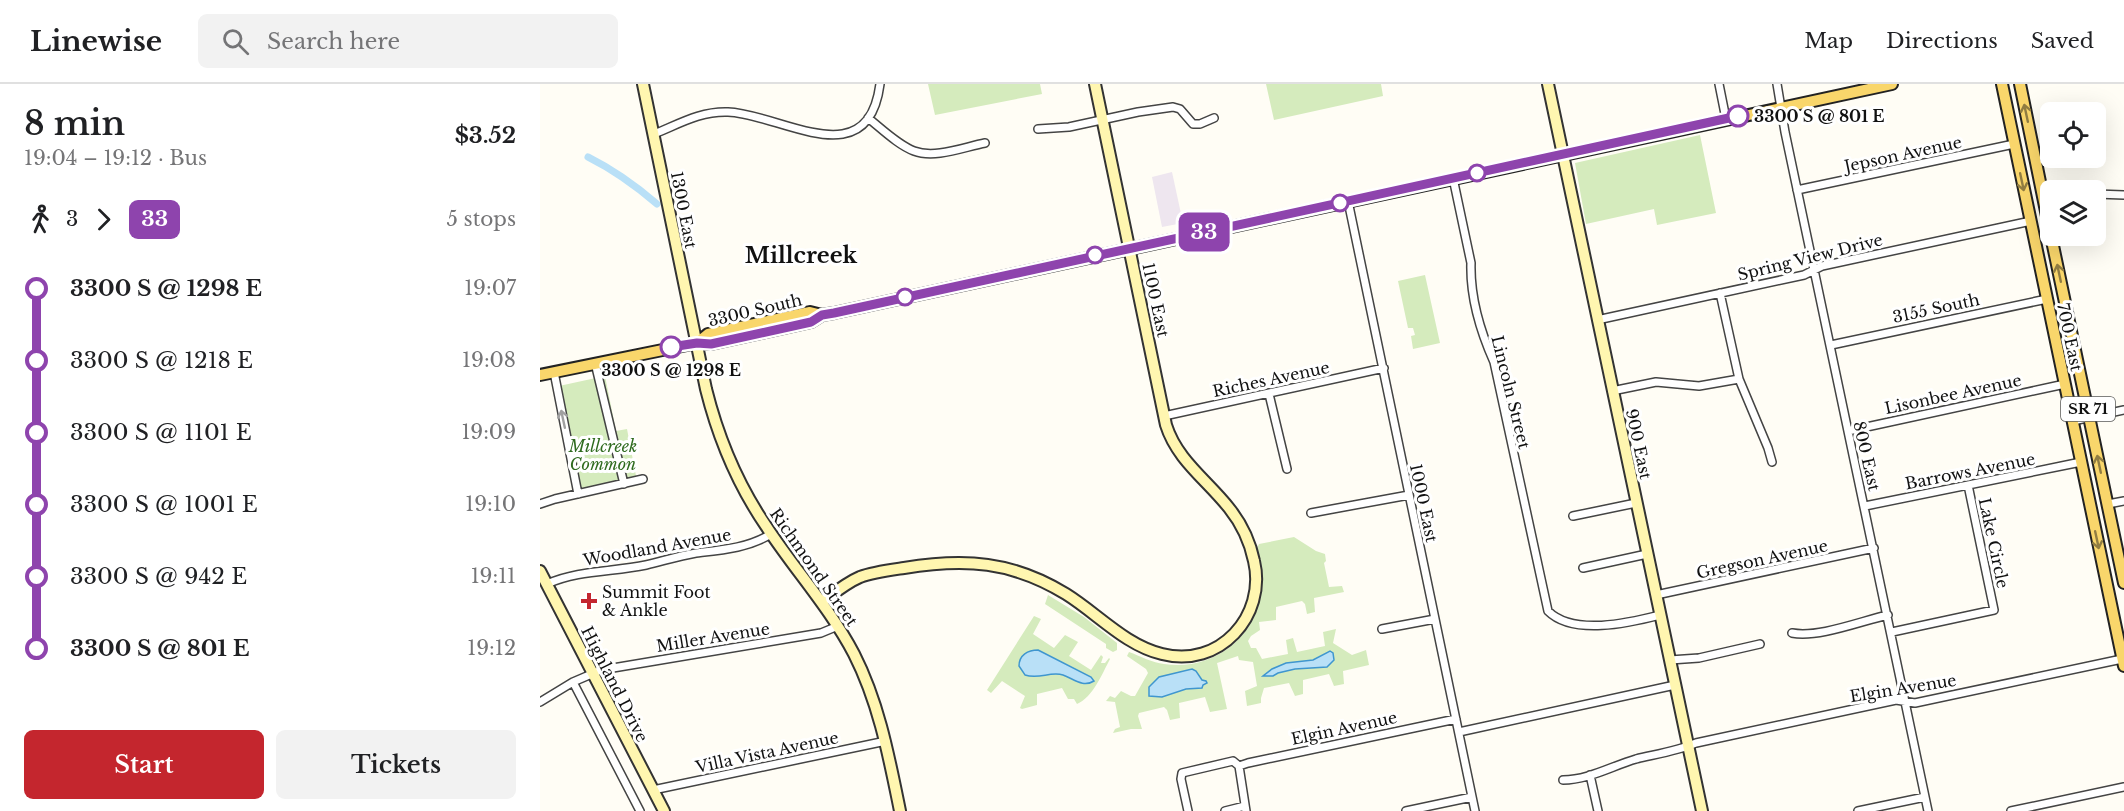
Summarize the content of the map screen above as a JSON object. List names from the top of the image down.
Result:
{
  "streets": {
    "main road": ["3300 South", "700 East", "SR 71"],
    "street": [
      "Jepson Avenue",
      "1300 East",
      "Spring View Drive",
      "1100 East",
      "3155 South",
      "Riches Avenue",
      "Lincoln Street",
      "Lisonbee Avenue",
      "900 East",
      "800 East",
      "Barrows Avenue",
      "1000 East",
      "Lake Circle",
      "Woodland Avenue",
      "Gregson Avenue",
      "Richmond Street",
      "Miller Avenue",
      "Highland Drive",
      "Elgin Avenue",
      "Villa Vista Avenue"
    ]
  },
  "crossings": [
    ["Jepson Avenue", "700 East"],
    ["Jepson Avenue", "800 East"],
    ["1300 East", "3300 South"],
    ["1300 East", "Richmond Street"],
    ["Spring View Drive", "700 East"],
    ["Spring View Drive", "900 East"],
    ["Spring View Drive", "800 East"],
    ["1100 East", "3300 South"],
    ["1100 East", "Riches Avenue"],
    ["1100 East", "Richmond Street"],
    ["3155 South", "700 East"],
    ["3155 South", "800 East"],
    ["3300 South", "Lincoln Street"],
    ["3300 South", "900 East"],
    ["3300 South", "800 East"],
    ["3300 South", "1000 East"],
    ["3300 South", "Richmond Street"],
    ["700 East", "Lisonbee Avenue"],
    ["700 East", "Barrows Avenue"],
    ["700 East", "Elgin Avenue"],
    ["Riches Avenue", "1000 East"],
    ["Lincoln Street", "900 East"],
    ["Lisonbee Avenue", "800 East"],
    ["900 East", "Gregson Avenue"],
    ["900 East", "Elgin Avenue"],
    ["800 East", "Barrows Avenue"],
    ["800 East", "Lake Circle"],
    ["800 East", "Gregson Avenue"],
    ["800 East", "Elgin Avenue"],
    ["Barrows Avenue", "Lake Circle"],
    ["1000 East", "Elgin Avenue"],
    ["Woodland Avenue", "Richmond Street"],
    ["Woodland Avenue", "Highland Drive"],
    ["Richmond Street", "Miller Avenue"],
    ["Richmond Street", "Villa Vista Avenue"],
    ["Miller Avenue", "Highland Drive"],
    ["Highland Drive", "Villa Vista Avenue"]
  ],
  "districts": ["Millcreek"],
  "parks": ["Millcreek Common"],
  "places": {
    "other": ["3300 S @ 801 E", "3300 S @ 1298 E"],
    "health": ["Summit Foot & Ankle"]
  },
  "lines": ["bus line 33"],
  "page": {
    "header": "Linewise",
    "search": "Search here",
    "nav": ["Map", "Directions", "Saved"],
    "heading": ["8 min", "19:04 – 19:12 · Bus", "$3.52"],
    "on_map": "33",
    "legs": ["3", "33", "5 stops"],
    "list": [
      {
        "name": "3300 S @ 1298 E",
        "value": "19:07"
      },
      {
        "name": "3300 S @ 1218 E",
        "value": "19:08"
      },
      {
        "name": "3300 S @ 1101 E",
        "value": "19:09"
      },
      {
        "name": "3300 S @ 1001 E",
        "value": "19:10"
      },
      {
        "name": "3300 S @ 942 E",
        "value": "19:11"
      },
      {
        "name": "3300 S @ 801 E",
        "value": "19:12"
      }
    ],
    "buttons": ["Start", "Tickets"]
  }
}
